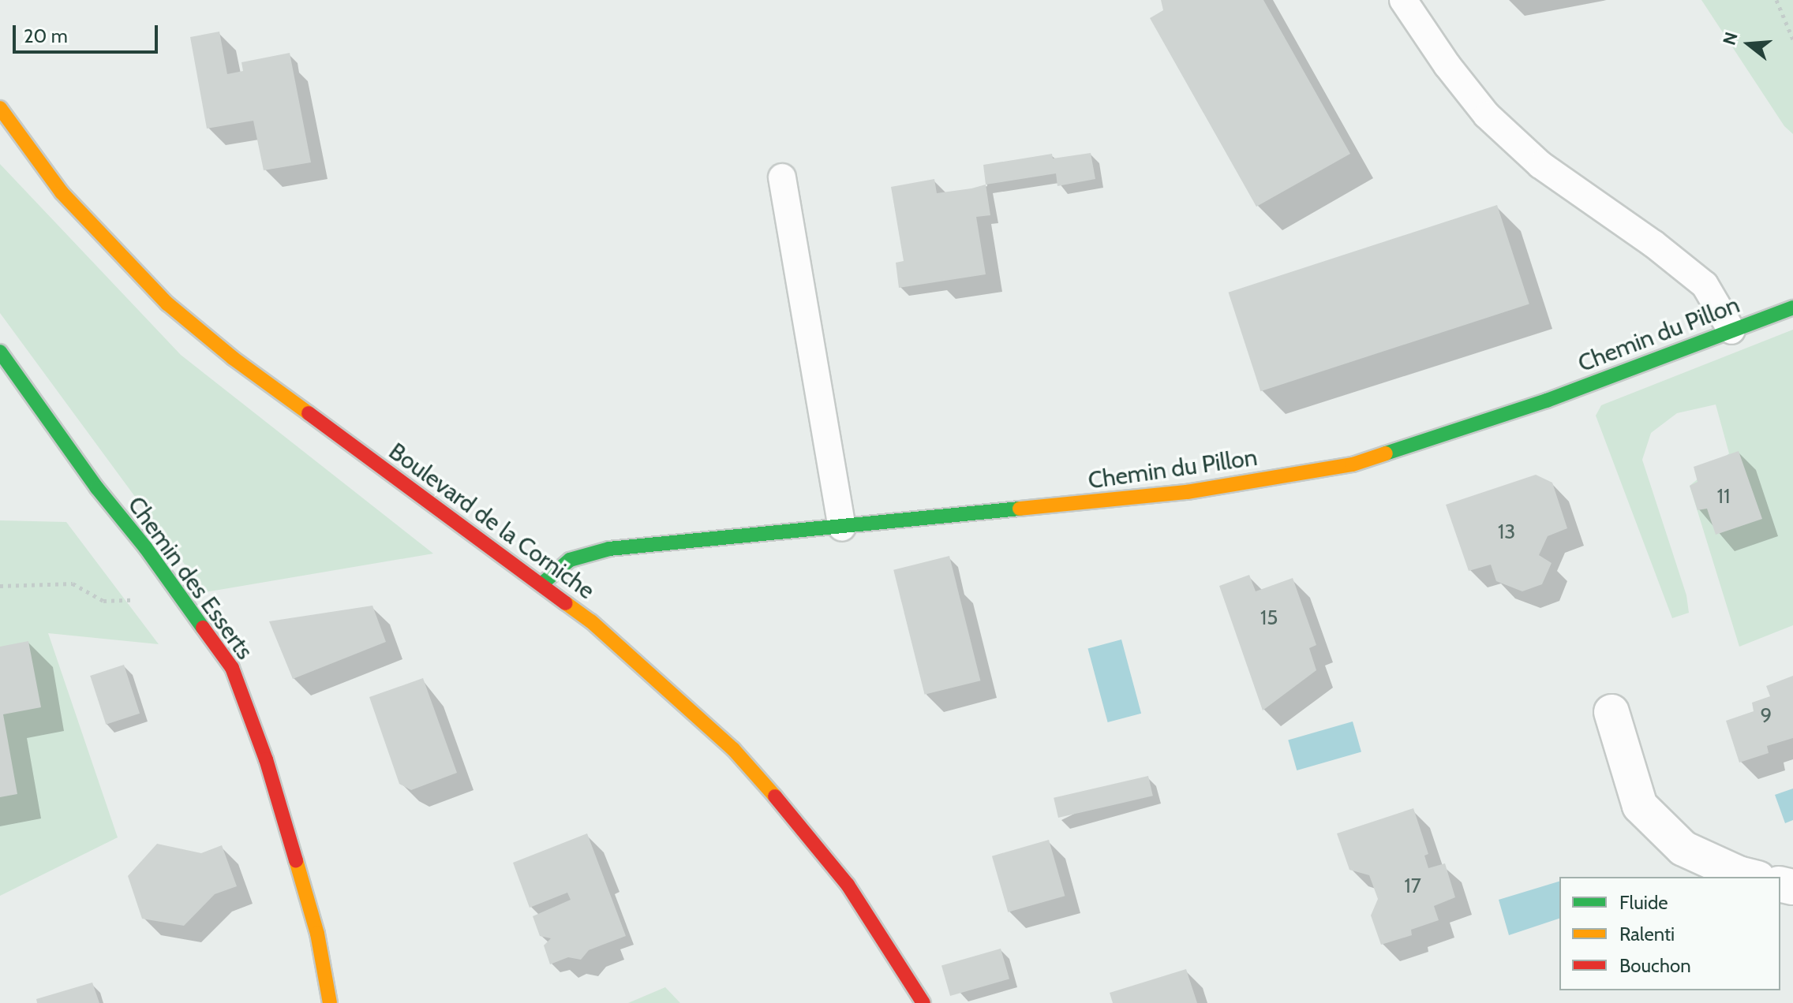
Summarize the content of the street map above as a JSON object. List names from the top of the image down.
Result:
{
  "streets": {
    "street": ["Chemin du Pillon", "Boulevard de la Corniche", "Chemin des Esserts"]
  },
  "crossings": [
    ["Chemin du Pillon", "Boulevard de la Corniche"]
  ],
  "house_numbers": [
    "11",
    "13",
    "15",
    "9",
    "17"
  ],
  "legend": ["Fluide", "Ralenti", "Bouchon"],
  "scale_bar": "20 m",
  "north": "left"
}
